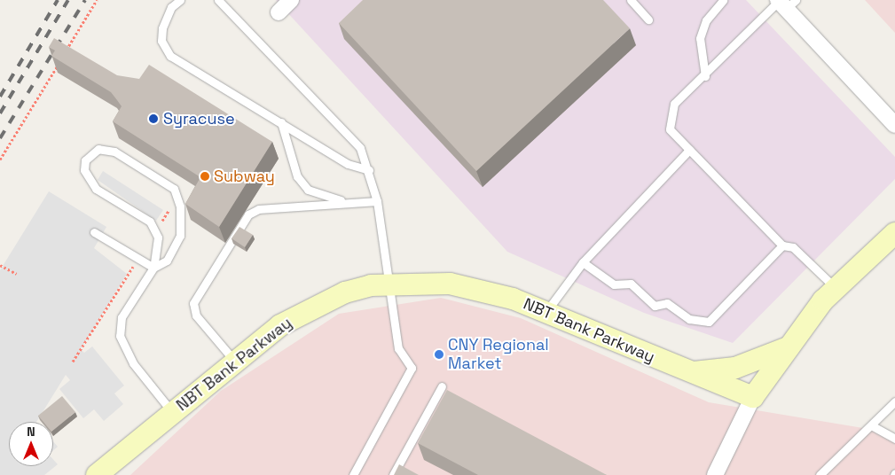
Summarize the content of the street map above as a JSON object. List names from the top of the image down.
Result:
{
  "streets": {
    "street": ["NBT Bank Parkway"]
  },
  "places": ["Syracuse", "Subway", "CNY Regional Market"],
  "north": "top"
}
